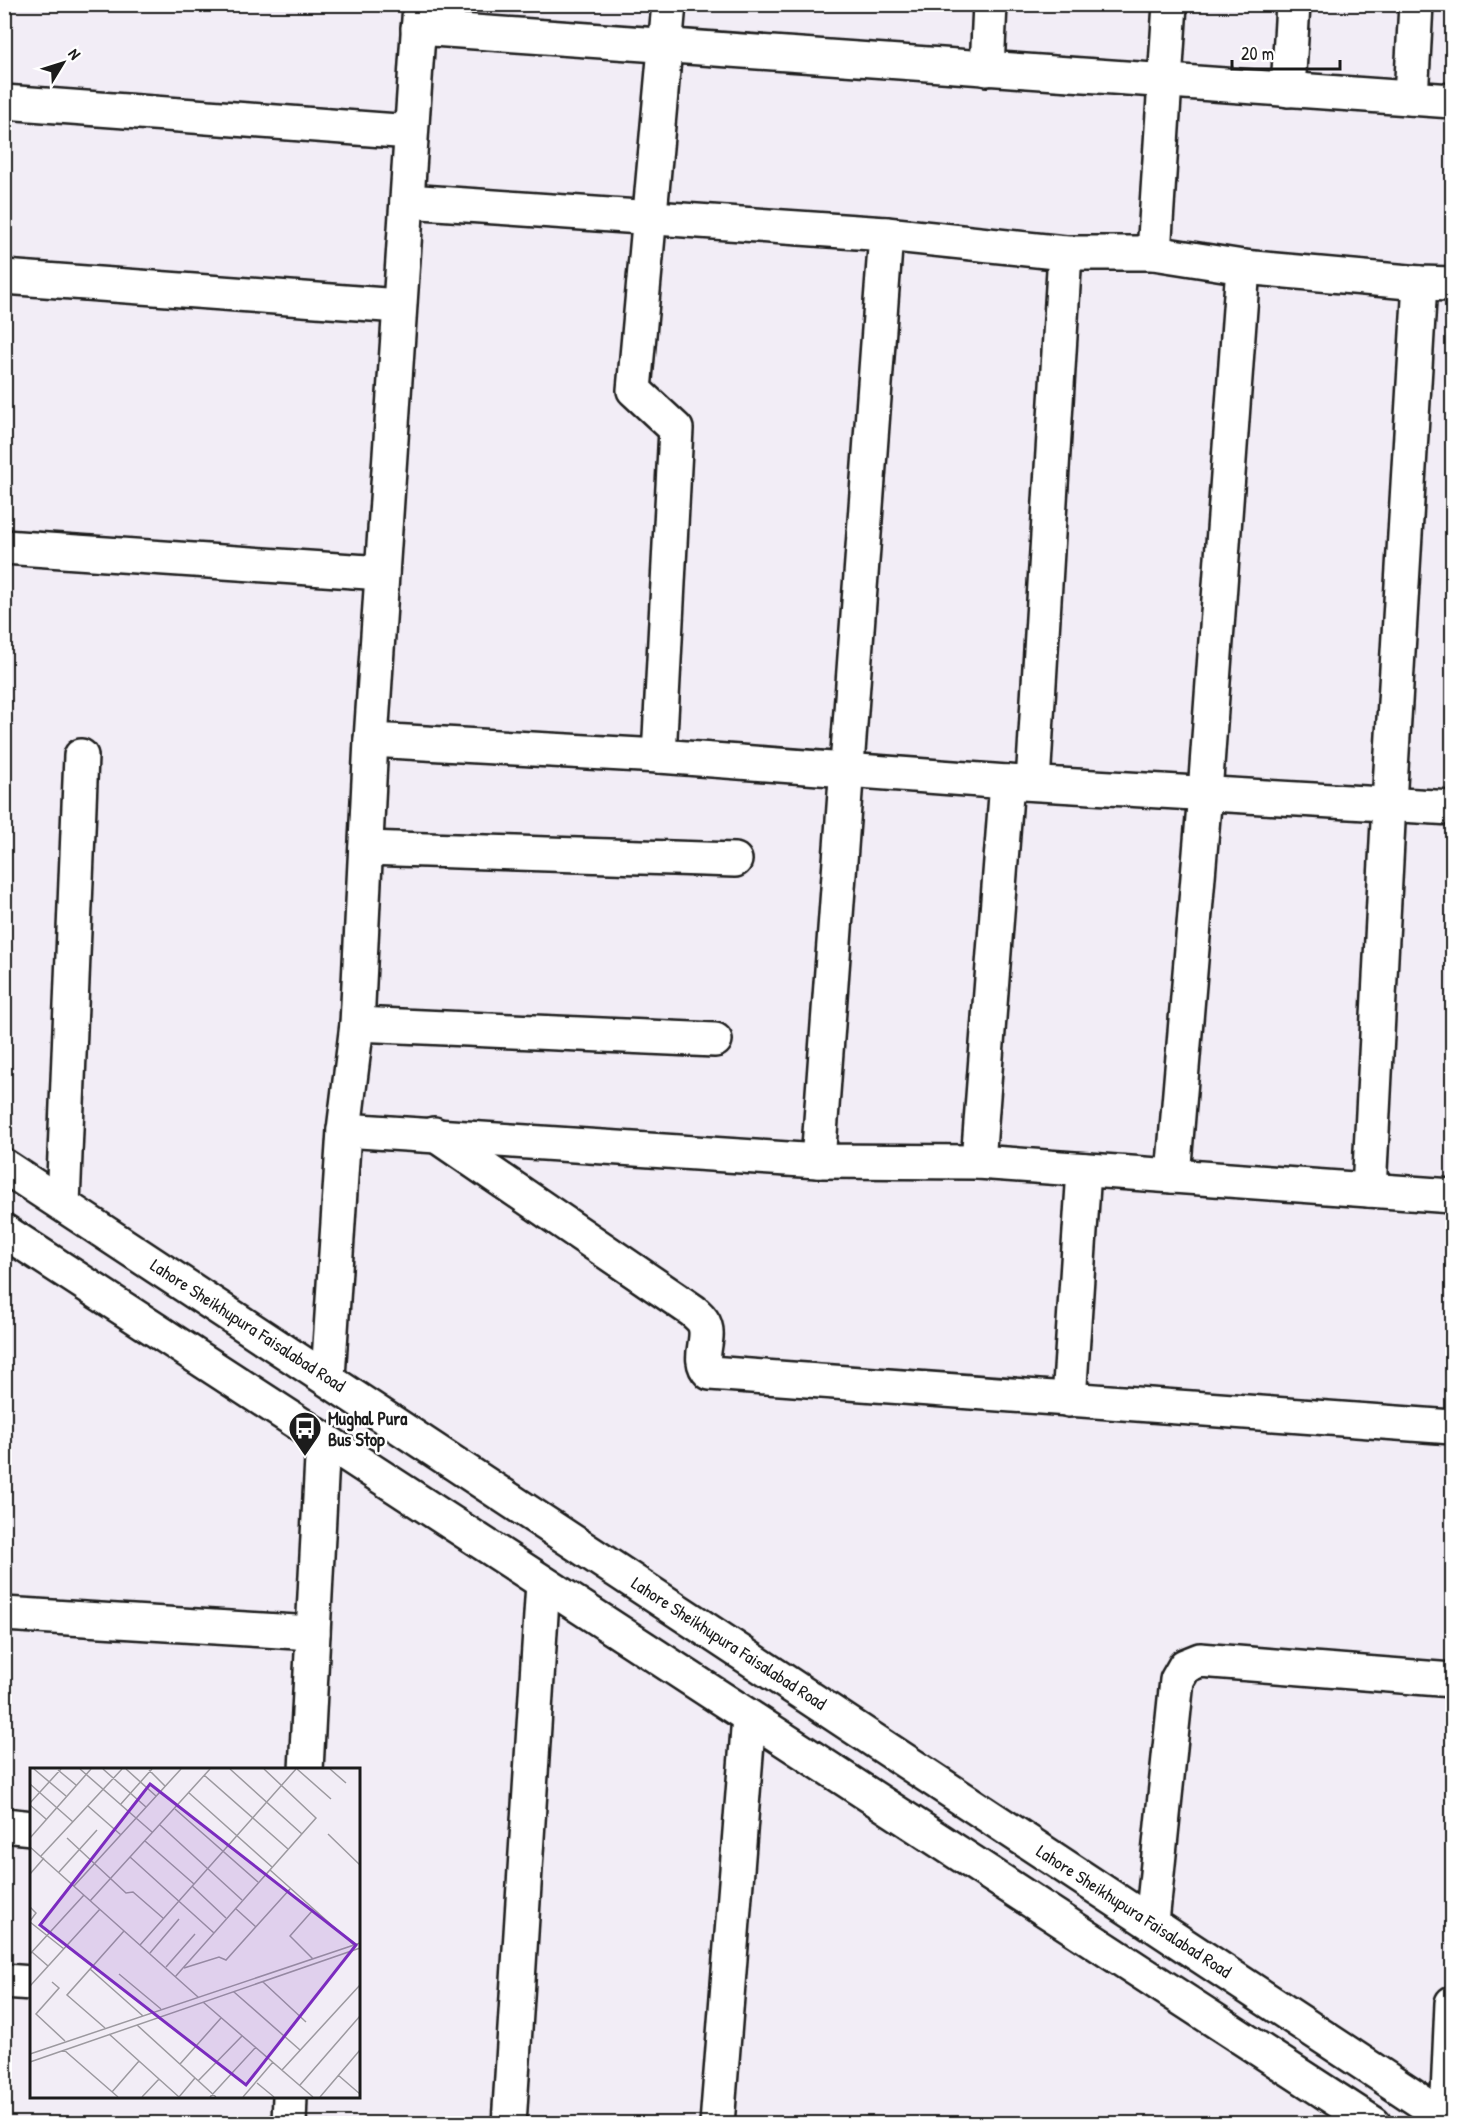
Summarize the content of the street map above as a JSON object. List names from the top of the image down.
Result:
{
  "streets": {
    "main road": ["Lahore Sheikhupura Faisalabad Road"]
  },
  "places": {
    "bus stop": ["Mughal Pura Bus Stop"]
  },
  "scale_bar": "20 m",
  "north": "top right"
}
